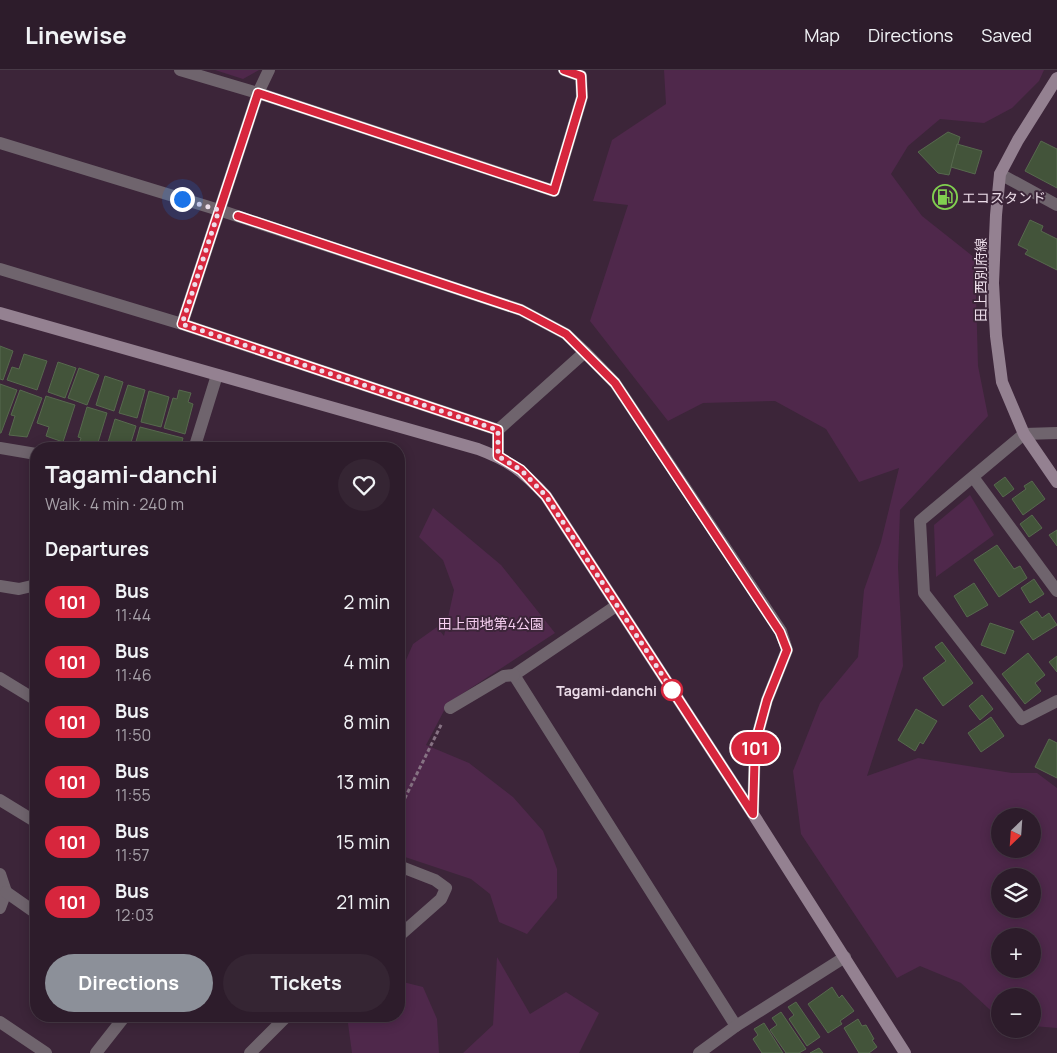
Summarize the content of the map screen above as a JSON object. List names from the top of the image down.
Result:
{
  "streets": {
    "street": ["田上西別府線"]
  },
  "parks": ["田上団地第4公園"],
  "places": {
    "fuel station": ["エコスタンド"],
    "other": ["Tagami-danchi"]
  },
  "lines": ["bus line 101"],
  "north": "bottom left",
  "page": {
    "header": "Linewise",
    "nav": ["Map", "Directions", "Saved"],
    "on_map": "101",
    "heading": [
      ["Tagami-danchi", "Walk · 4 min · 240 m"],
      "Departures"
    ],
    "list": [
      {
        "mark": "101",
        "name": "Bus",
        "note": "11:44",
        "value": "2 min"
      },
      {
        "mark": "101",
        "name": "Bus",
        "note": "11:46",
        "value": "4 min"
      },
      {
        "mark": "101",
        "name": "Bus",
        "note": "11:50",
        "value": "8 min"
      },
      {
        "mark": "101",
        "name": "Bus",
        "note": "11:55",
        "value": "13 min"
      },
      {
        "mark": "101",
        "name": "Bus",
        "note": "11:57",
        "value": "15 min"
      },
      {
        "mark": "101",
        "name": "Bus",
        "note": "12:03",
        "value": "21 min"
      }
    ],
    "map_buttons": ["+", "−"],
    "buttons": ["Directions", "Tickets"]
  }
}
